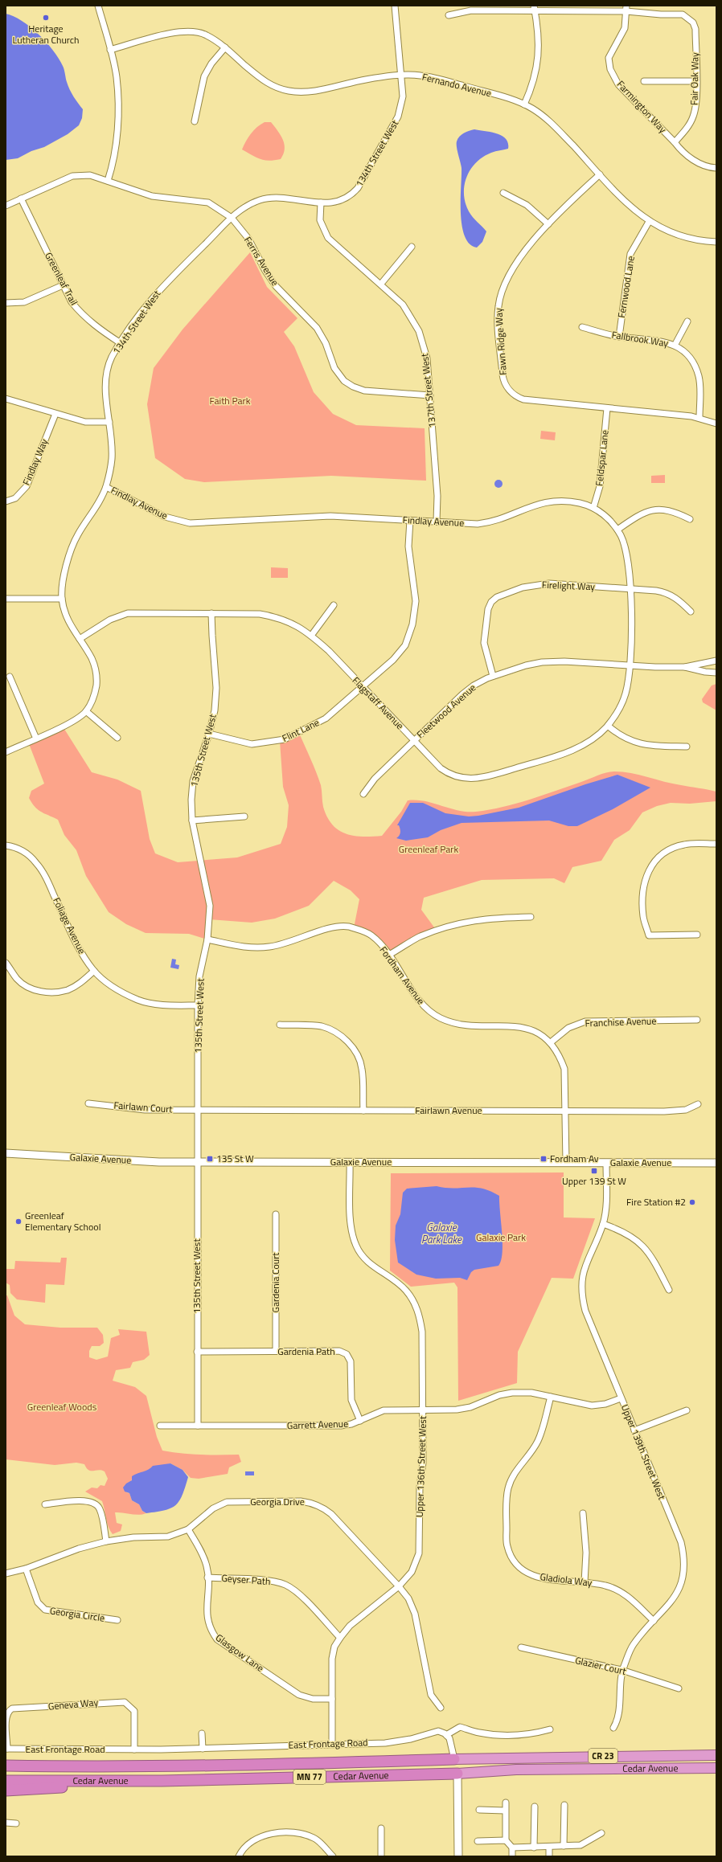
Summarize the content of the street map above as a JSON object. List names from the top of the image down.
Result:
{
  "streets": {
    "highway": ["CR 23", "Cedar Avenue", "MN 77"],
    "street": [
      "Fair Oak Way",
      "Fernando Avenue",
      "Farmington Way",
      "134th Street West",
      "Ferris Avenue",
      "Greenleaf Trail",
      "Fernwood Lane",
      "Fallbrook Way",
      "Fawn Ridge Way",
      "137th Street West",
      "Feldspar Lane",
      "Findlay Way",
      "Findlay Avenue",
      "Firelight Way",
      "Flagstaff Avenue",
      "Fleetwood Avenue",
      "Flint Lane",
      "135th Street West",
      "Foliage Avenue",
      "Fordham Avenue",
      "Franchise Avenue",
      "Fairlawn Court",
      "Fairlawn Avenue",
      "Galaxie Avenue",
      "Gardenia Court",
      "Gardenia Path",
      "Garrett Avenue",
      "Upper 139th Street West",
      "Upper 136th Street West",
      "Georgia Drive",
      "Geyser Path",
      "Gladiola Way",
      "Georgia Circle",
      "Glasgow Lane",
      "Glazier Court",
      "Geneva Way",
      "East Frontage Road"
    ]
  },
  "crossings": [
    ["Fair Oak Way", "Farmington Way"],
    ["Fernando Avenue", "134th Street West"],
    ["Fernando Avenue", "Fernwood Lane"],
    ["Fernando Avenue", "Fawn Ridge Way"],
    ["134th Street West", "Ferris Avenue"],
    ["134th Street West", "Greenleaf Trail"],
    ["134th Street West", "137th Street West"],
    ["134th Street West", "Findlay Avenue"],
    ["134th Street West", "Flagstaff Avenue"],
    ["Ferris Avenue", "Greenleaf Trail"],
    ["Ferris Avenue", "137th Street West"],
    ["Fernwood Lane", "Fallbrook Way"],
    ["Fallbrook Way", "Fawn Ridge Way"],
    ["Fawn Ridge Way", "Feldspar Lane"],
    ["137th Street West", "Findlay Avenue"],
    ["Feldspar Lane", "Findlay Avenue"],
    ["Findlay Avenue", "Firelight Way"],
    ["Findlay Avenue", "Flagstaff Avenue"],
    ["Findlay Avenue", "Fleetwood Avenue"],
    ["Firelight Way", "Fleetwood Avenue"],
    ["Flagstaff Avenue", "Fleetwood Avenue"],
    ["Flagstaff Avenue", "Flint Lane"],
    ["Flagstaff Avenue", "135th Street West"],
    ["Flint Lane", "135th Street West"],
    ["135th Street West", "Foliage Avenue"],
    ["135th Street West", "Fordham Avenue"],
    ["135th Street West", "Fairlawn Court"],
    ["135th Street West", "Fairlawn Avenue"],
    ["135th Street West", "Galaxie Avenue"],
    ["135th Street West", "Gardenia Path"],
    ["135th Street West", "Garrett Avenue"],
    ["Fordham Avenue", "Franchise Avenue"],
    ["Fordham Avenue", "Fairlawn Avenue"],
    ["Fordham Avenue", "Galaxie Avenue"],
    ["Fairlawn Court", "Fairlawn Avenue"],
    ["Galaxie Avenue", "Upper 139th Street West"],
    ["Galaxie Avenue", "Upper 136th Street West"],
    ["Gardenia Court", "Gardenia Path"],
    ["Gardenia Path", "Garrett Avenue"],
    ["Garrett Avenue", "Upper 139th Street West"],
    ["Garrett Avenue", "Upper 136th Street West"],
    ["Garrett Avenue", "Gladiola Way"],
    ["Upper 139th Street West", "Gladiola Way"],
    ["Upper 139th Street West", "Glazier Court"],
    ["Upper 136th Street West", "Georgia Drive"],
    ["Upper 136th Street West", "Geyser Path"],
    ["Upper 136th Street West", "Glasgow Lane"],
    ["Upper 136th Street West", "East Frontage Road"],
    ["Georgia Drive", "Georgia Circle"],
    ["Georgia Drive", "Glasgow Lane"],
    ["Geyser Path", "Glasgow Lane"],
    ["Geneva Way", "East Frontage Road"]
  ],
  "water": ["Galaxie Park Lake"],
  "parks": [
    "Faith Park",
    "Greenleaf Park",
    "Galaxie Park",
    "Greenleaf Woods"
  ],
  "places": {
    "other": ["Heritage Lutheran Church", "Fire Station #2", "Greenleaf Elementary School"],
    "transit": ["135 St W", "Fordham Av", "Upper 139 St W"]
  }
}
